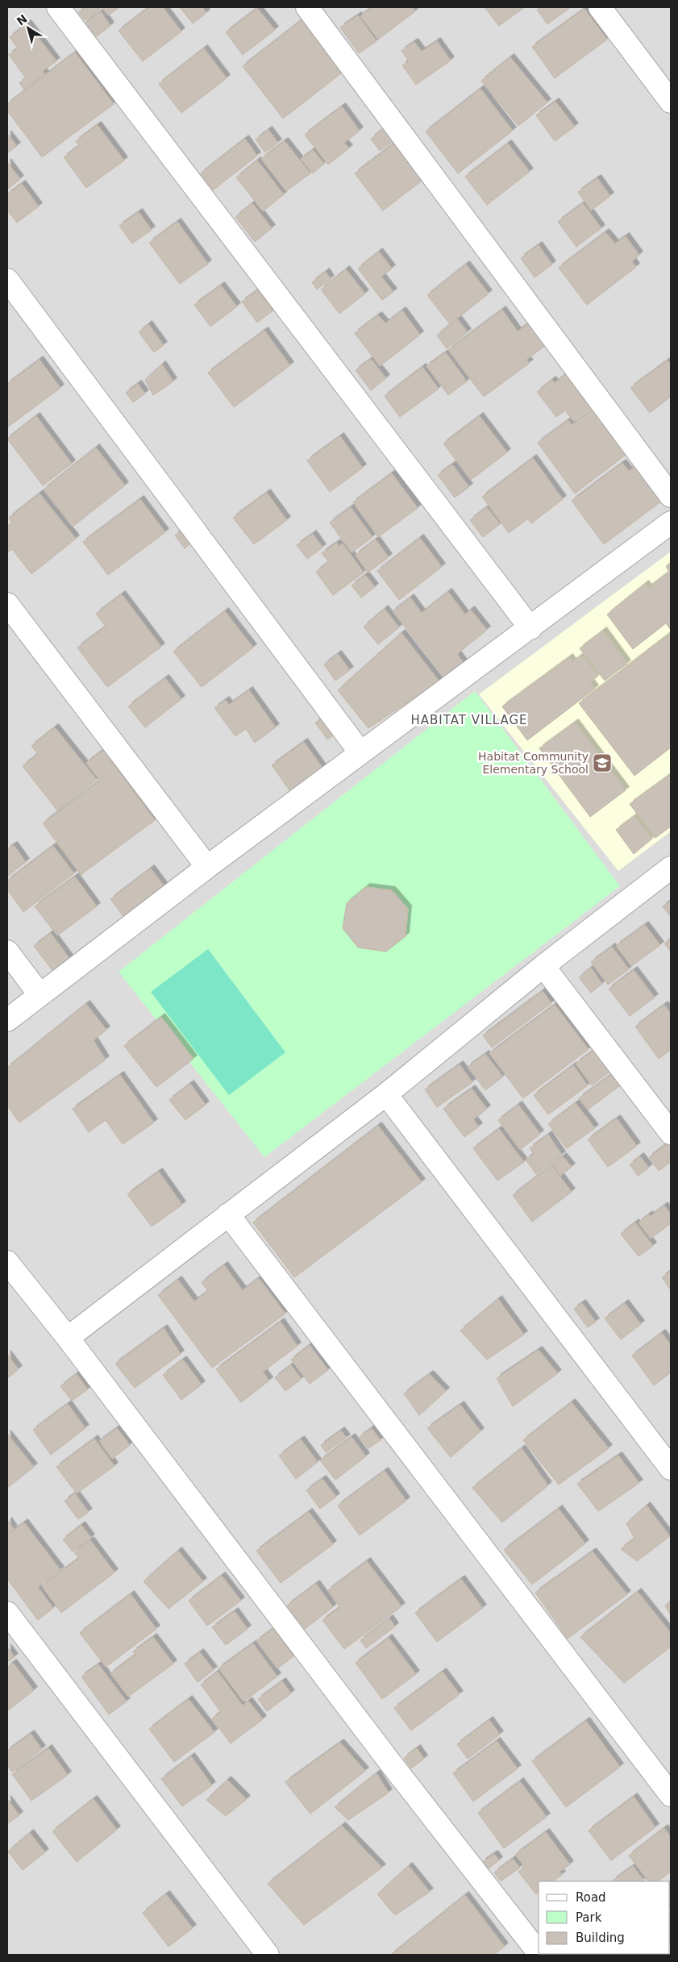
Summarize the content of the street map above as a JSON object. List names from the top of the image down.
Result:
{
  "districts": ["HABITAT VILLAGE"],
  "places": {
    "school or university": ["Habitat Community Elementary School"]
  },
  "legend": ["Road", "Park", "Building"],
  "north": "top left"
}
